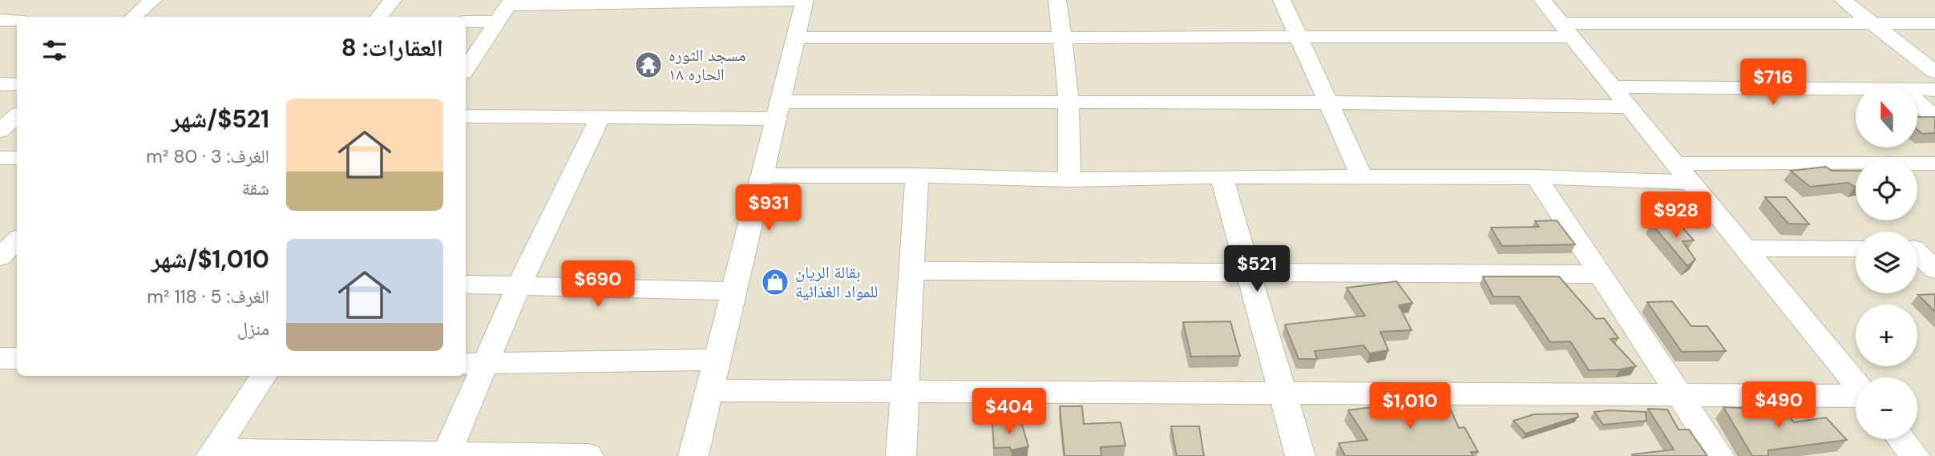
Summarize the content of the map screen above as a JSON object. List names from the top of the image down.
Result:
{
  "places": {
    "temple": ["مسجد الثوره الحاره ١٨"],
    "shop": ["بقالة الريان للمواد الغذائية"]
  },
  "north": "top",
  "page": {
    "heading": "العقارات: 8",
    "price": [
      "$716",
      "$931",
      "$928",
      "$521",
      "$690",
      "$490",
      "$1,010",
      "$404"
    ],
    "list": [
      {
        "name": "$521/شهر",
        "note": "الغرف: 3 · 80 m² · شقة"
      },
      {
        "name": "$1,010/شهر",
        "note": "الغرف: 5 · 118 m² · منزل"
      }
    ],
    "map_buttons": ["+", "−"]
  }
}
